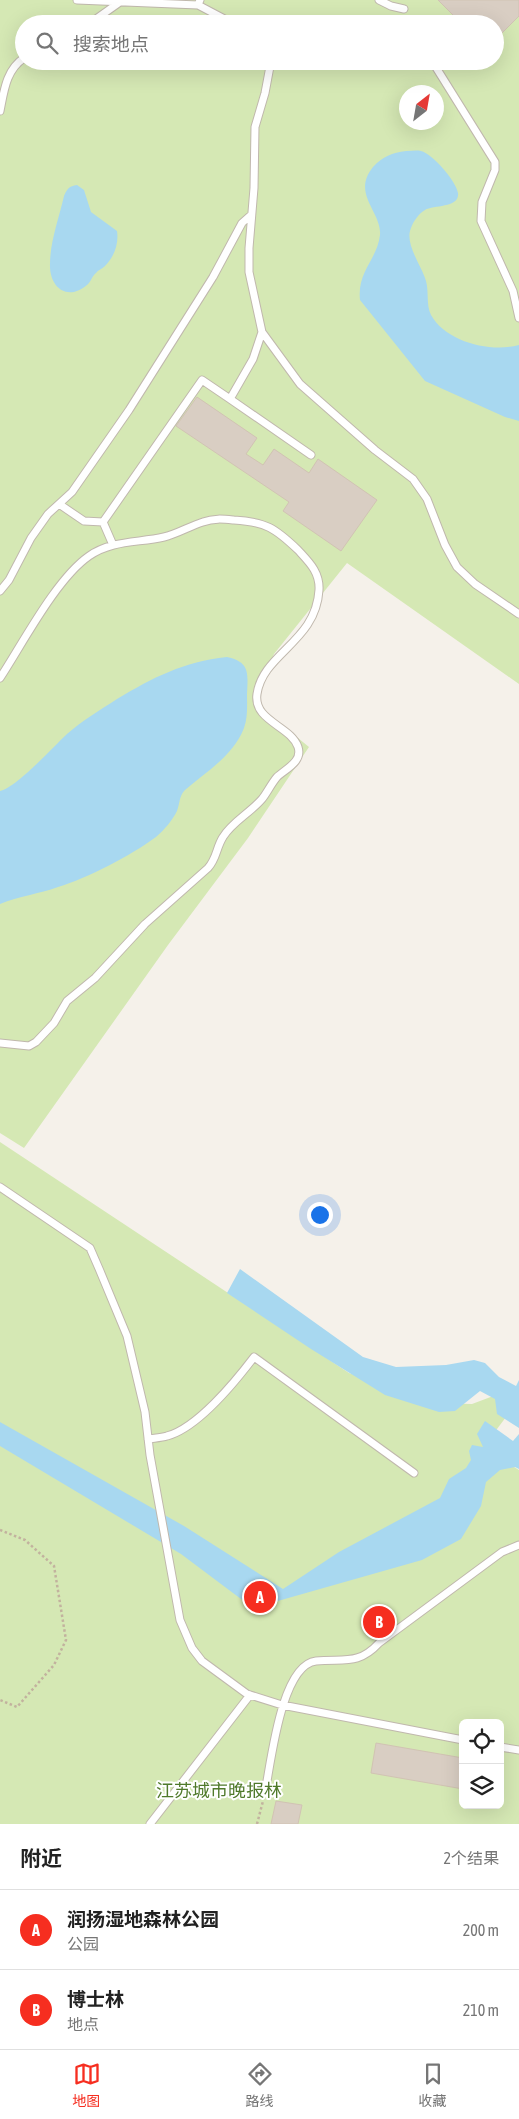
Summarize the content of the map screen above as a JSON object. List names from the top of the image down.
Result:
{
  "parks": ["江苏城市晚报林"],
  "north": "top right",
  "page": {
    "search": "搜索地点",
    "pins": ["A", "B"],
    "heading": ["附近", "2个结果"],
    "list": [
      {
        "mark": "A",
        "name": "润扬湿地森林公园",
        "note": "公园",
        "value": "200 m"
      },
      {
        "mark": "B",
        "name": "博士林",
        "note": "地点",
        "value": "210 m"
      }
    ],
    "nav": ["地图", "路线", "收藏"]
  }
}
